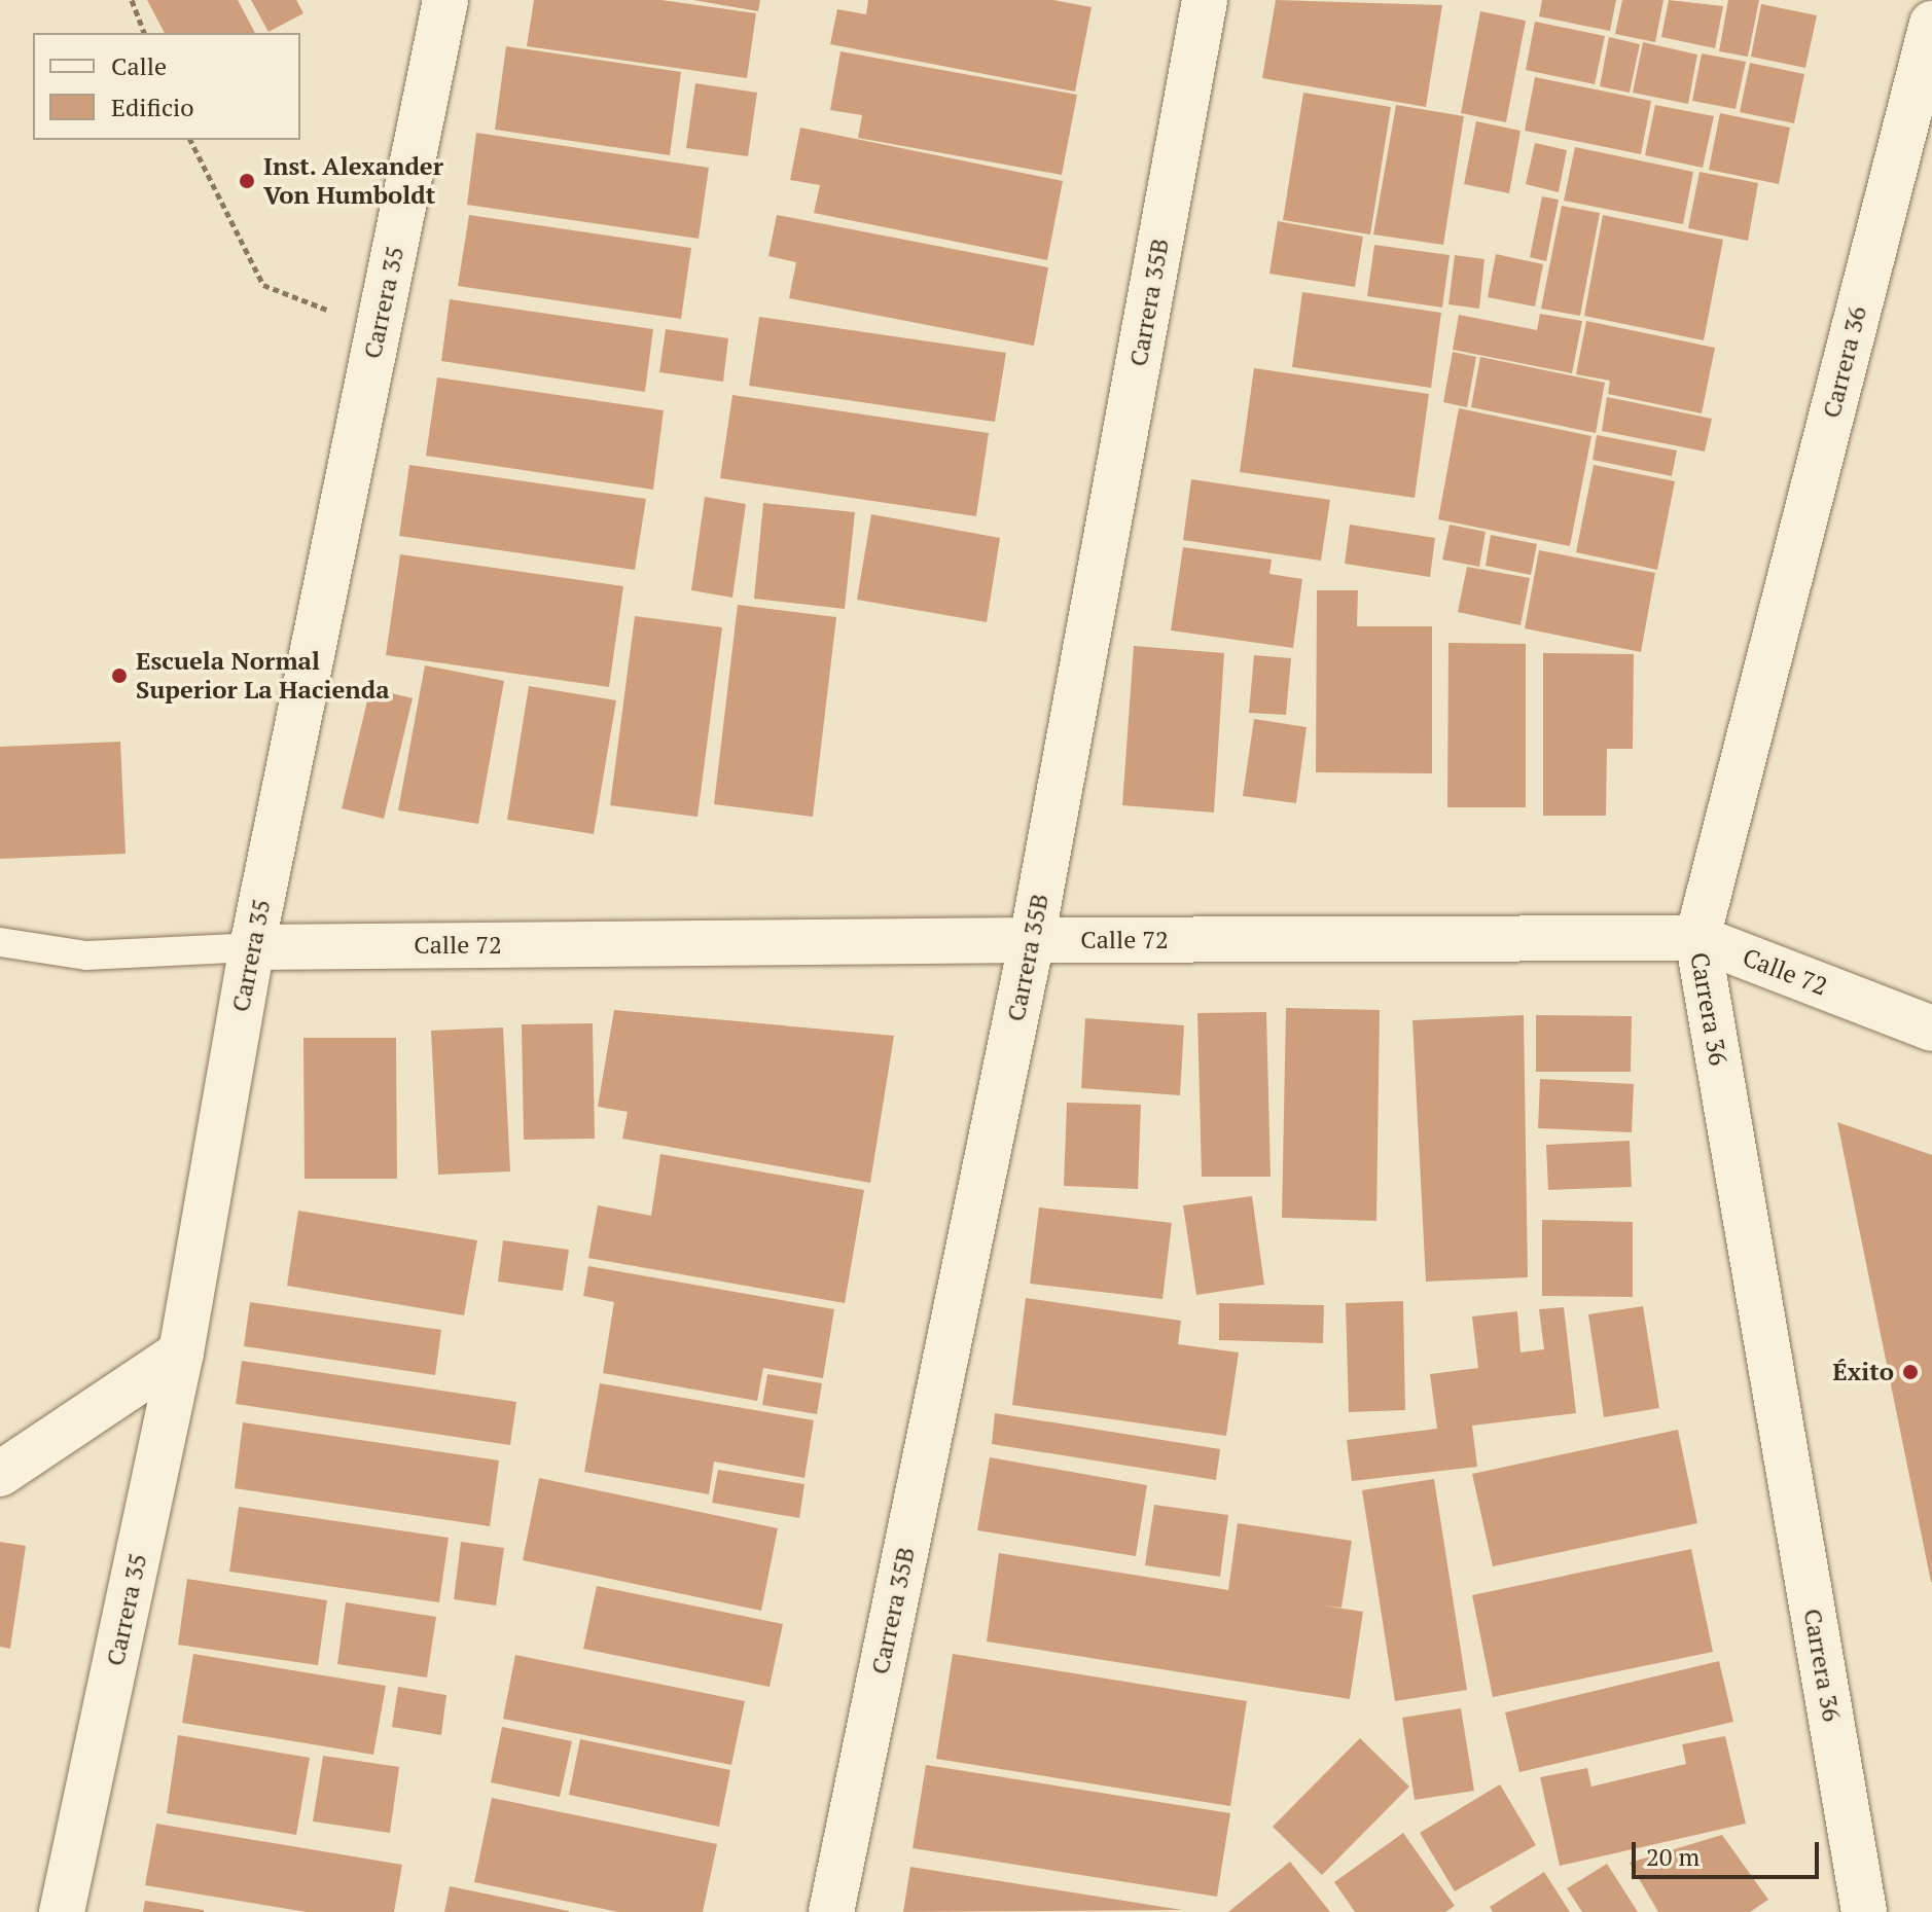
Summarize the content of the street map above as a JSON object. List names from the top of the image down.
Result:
{
  "streets": {
    "street": [
      "Carrera 35",
      "Carrera 35B",
      "Carrera 36",
      "Calle 72"
    ]
  },
  "crossings": [
    ["Carrera 35", "Calle 72"],
    ["Carrera 35B", "Calle 72"],
    ["Carrera 36", "Calle 72"]
  ],
  "places": ["Inst. Alexander Von Humboldt", "Escuela Normal Superior La Hacienda", "Éxito"],
  "legend": ["Calle", "Edificio"],
  "scale_bar": "20 m"
}
